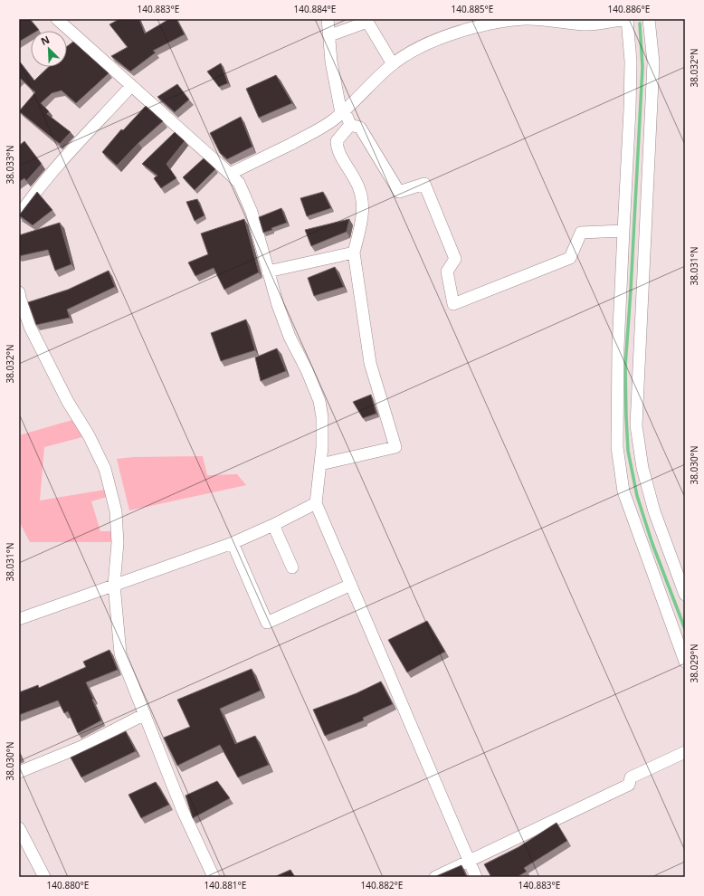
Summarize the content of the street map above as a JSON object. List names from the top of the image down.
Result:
{
  "north": "top left",
  "coordinates": [
    "140.883°E",
    "140.884°E",
    "140.885°E",
    "140.886°E",
    "38.032°N",
    "38.033°N",
    "38.031°N",
    "38.030°N",
    "38.029°N",
    "140.880°E",
    "140.881°E",
    "140.882°E"
  ]
}
